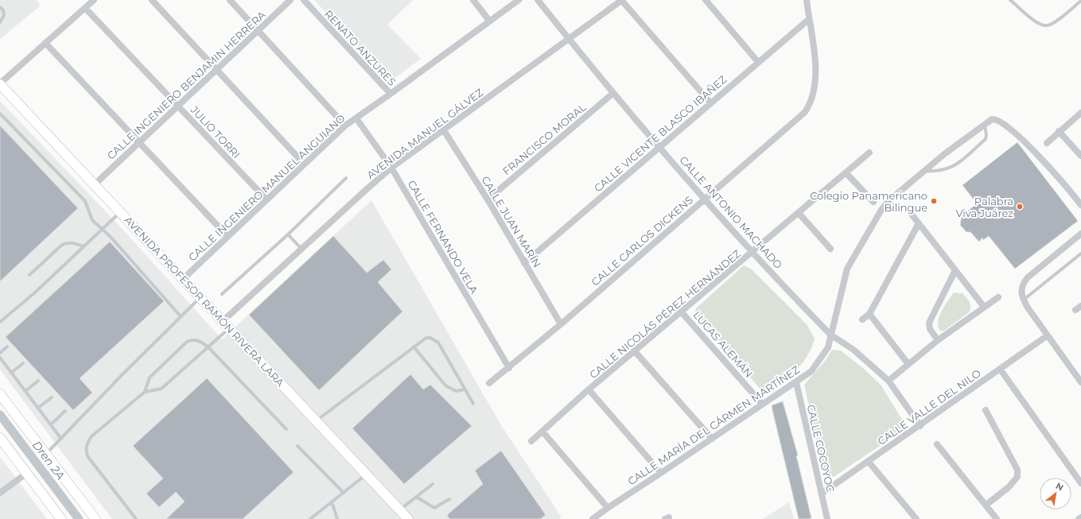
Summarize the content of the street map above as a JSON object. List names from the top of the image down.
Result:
{
  "streets": {
    "main road": ["AVENIDA PROFESOR RAMÓN RIVERA LARA"],
    "street": [
      "RENATO ANZURES",
      "CALLE INGENIERO BENJAMIN HERRERA",
      "JULIO TORRI",
      "AVENIDA MANUEL GÁLVEZ",
      "CALLE VICENTE BLASCO IBAÑEZ",
      "FRANCISCO MORAL",
      "CALLE INGENIERO MANUEL ANGUIANO",
      "CALLE ANTONIO MACHADO",
      "CALLE JUAN MARÍN",
      "CALLE FERNANDO VELA",
      "CALLE CARLOS DICKENS",
      "CALLE NICOLÁS PÉREZ HERNÁNDEZ",
      "LUCAS ALEMÁN",
      "CALLE VALLE DEL NILO",
      "CALLE MARÍA DEL CÁRMEN MARTÍNEZ",
      "CALLE COCOYOC"
    ]
  },
  "crossings": [
    ["RENATO ANZURES", "CALLE INGENIERO MANUEL ANGUIANO"],
    ["CALLE INGENIERO BENJAMIN HERRERA", "JULIO TORRI"],
    ["CALLE INGENIERO BENJAMIN HERRERA", "AVENIDA PROFESOR RAMÓN RIVERA LARA"],
    ["JULIO TORRI", "CALLE INGENIERO MANUEL ANGUIANO"],
    ["AVENIDA MANUEL GÁLVEZ", "CALLE ANTONIO MACHADO"],
    ["AVENIDA MANUEL GÁLVEZ", "CALLE JUAN MARÍN"],
    ["AVENIDA MANUEL GÁLVEZ", "CALLE FERNANDO VELA"],
    ["AVENIDA MANUEL GÁLVEZ", "AVENIDA PROFESOR RAMÓN RIVERA LARA"],
    ["CALLE VICENTE BLASCO IBAÑEZ", "CALLE ANTONIO MACHADO"],
    ["CALLE VICENTE BLASCO IBAÑEZ", "CALLE JUAN MARÍN"],
    ["CALLE VICENTE BLASCO IBAÑEZ", "CALLE CARLOS DICKENS"],
    ["FRANCISCO MORAL", "CALLE ANTONIO MACHADO"],
    ["FRANCISCO MORAL", "CALLE JUAN MARÍN"],
    ["CALLE INGENIERO MANUEL ANGUIANO", "CALLE FERNANDO VELA"],
    ["CALLE INGENIERO MANUEL ANGUIANO", "AVENIDA PROFESOR RAMÓN RIVERA LARA"],
    ["CALLE ANTONIO MACHADO", "CALLE CARLOS DICKENS"],
    ["CALLE ANTONIO MACHADO", "CALLE NICOLÁS PÉREZ HERNÁNDEZ"],
    ["CALLE ANTONIO MACHADO", "CALLE VALLE DEL NILO"],
    ["CALLE ANTONIO MACHADO", "CALLE MARÍA DEL CÁRMEN MARTÍNEZ"],
    ["CALLE JUAN MARÍN", "CALLE CARLOS DICKENS"],
    ["CALLE FERNANDO VELA", "CALLE CARLOS DICKENS"],
    ["CALLE NICOLÁS PÉREZ HERNÁNDEZ", "LUCAS ALEMÁN"],
    ["LUCAS ALEMÁN", "CALLE MARÍA DEL CÁRMEN MARTÍNEZ"],
    ["CALLE VALLE DEL NILO", "CALLE COCOYOC"],
    ["CALLE MARÍA DEL CÁRMEN MARTÍNEZ", "CALLE COCOYOC"]
  ],
  "water": ["Dren 2A"],
  "places": ["Colegio Panamericano Bilingue", "Palabra Viva Juárez"],
  "north": "top right"
}
